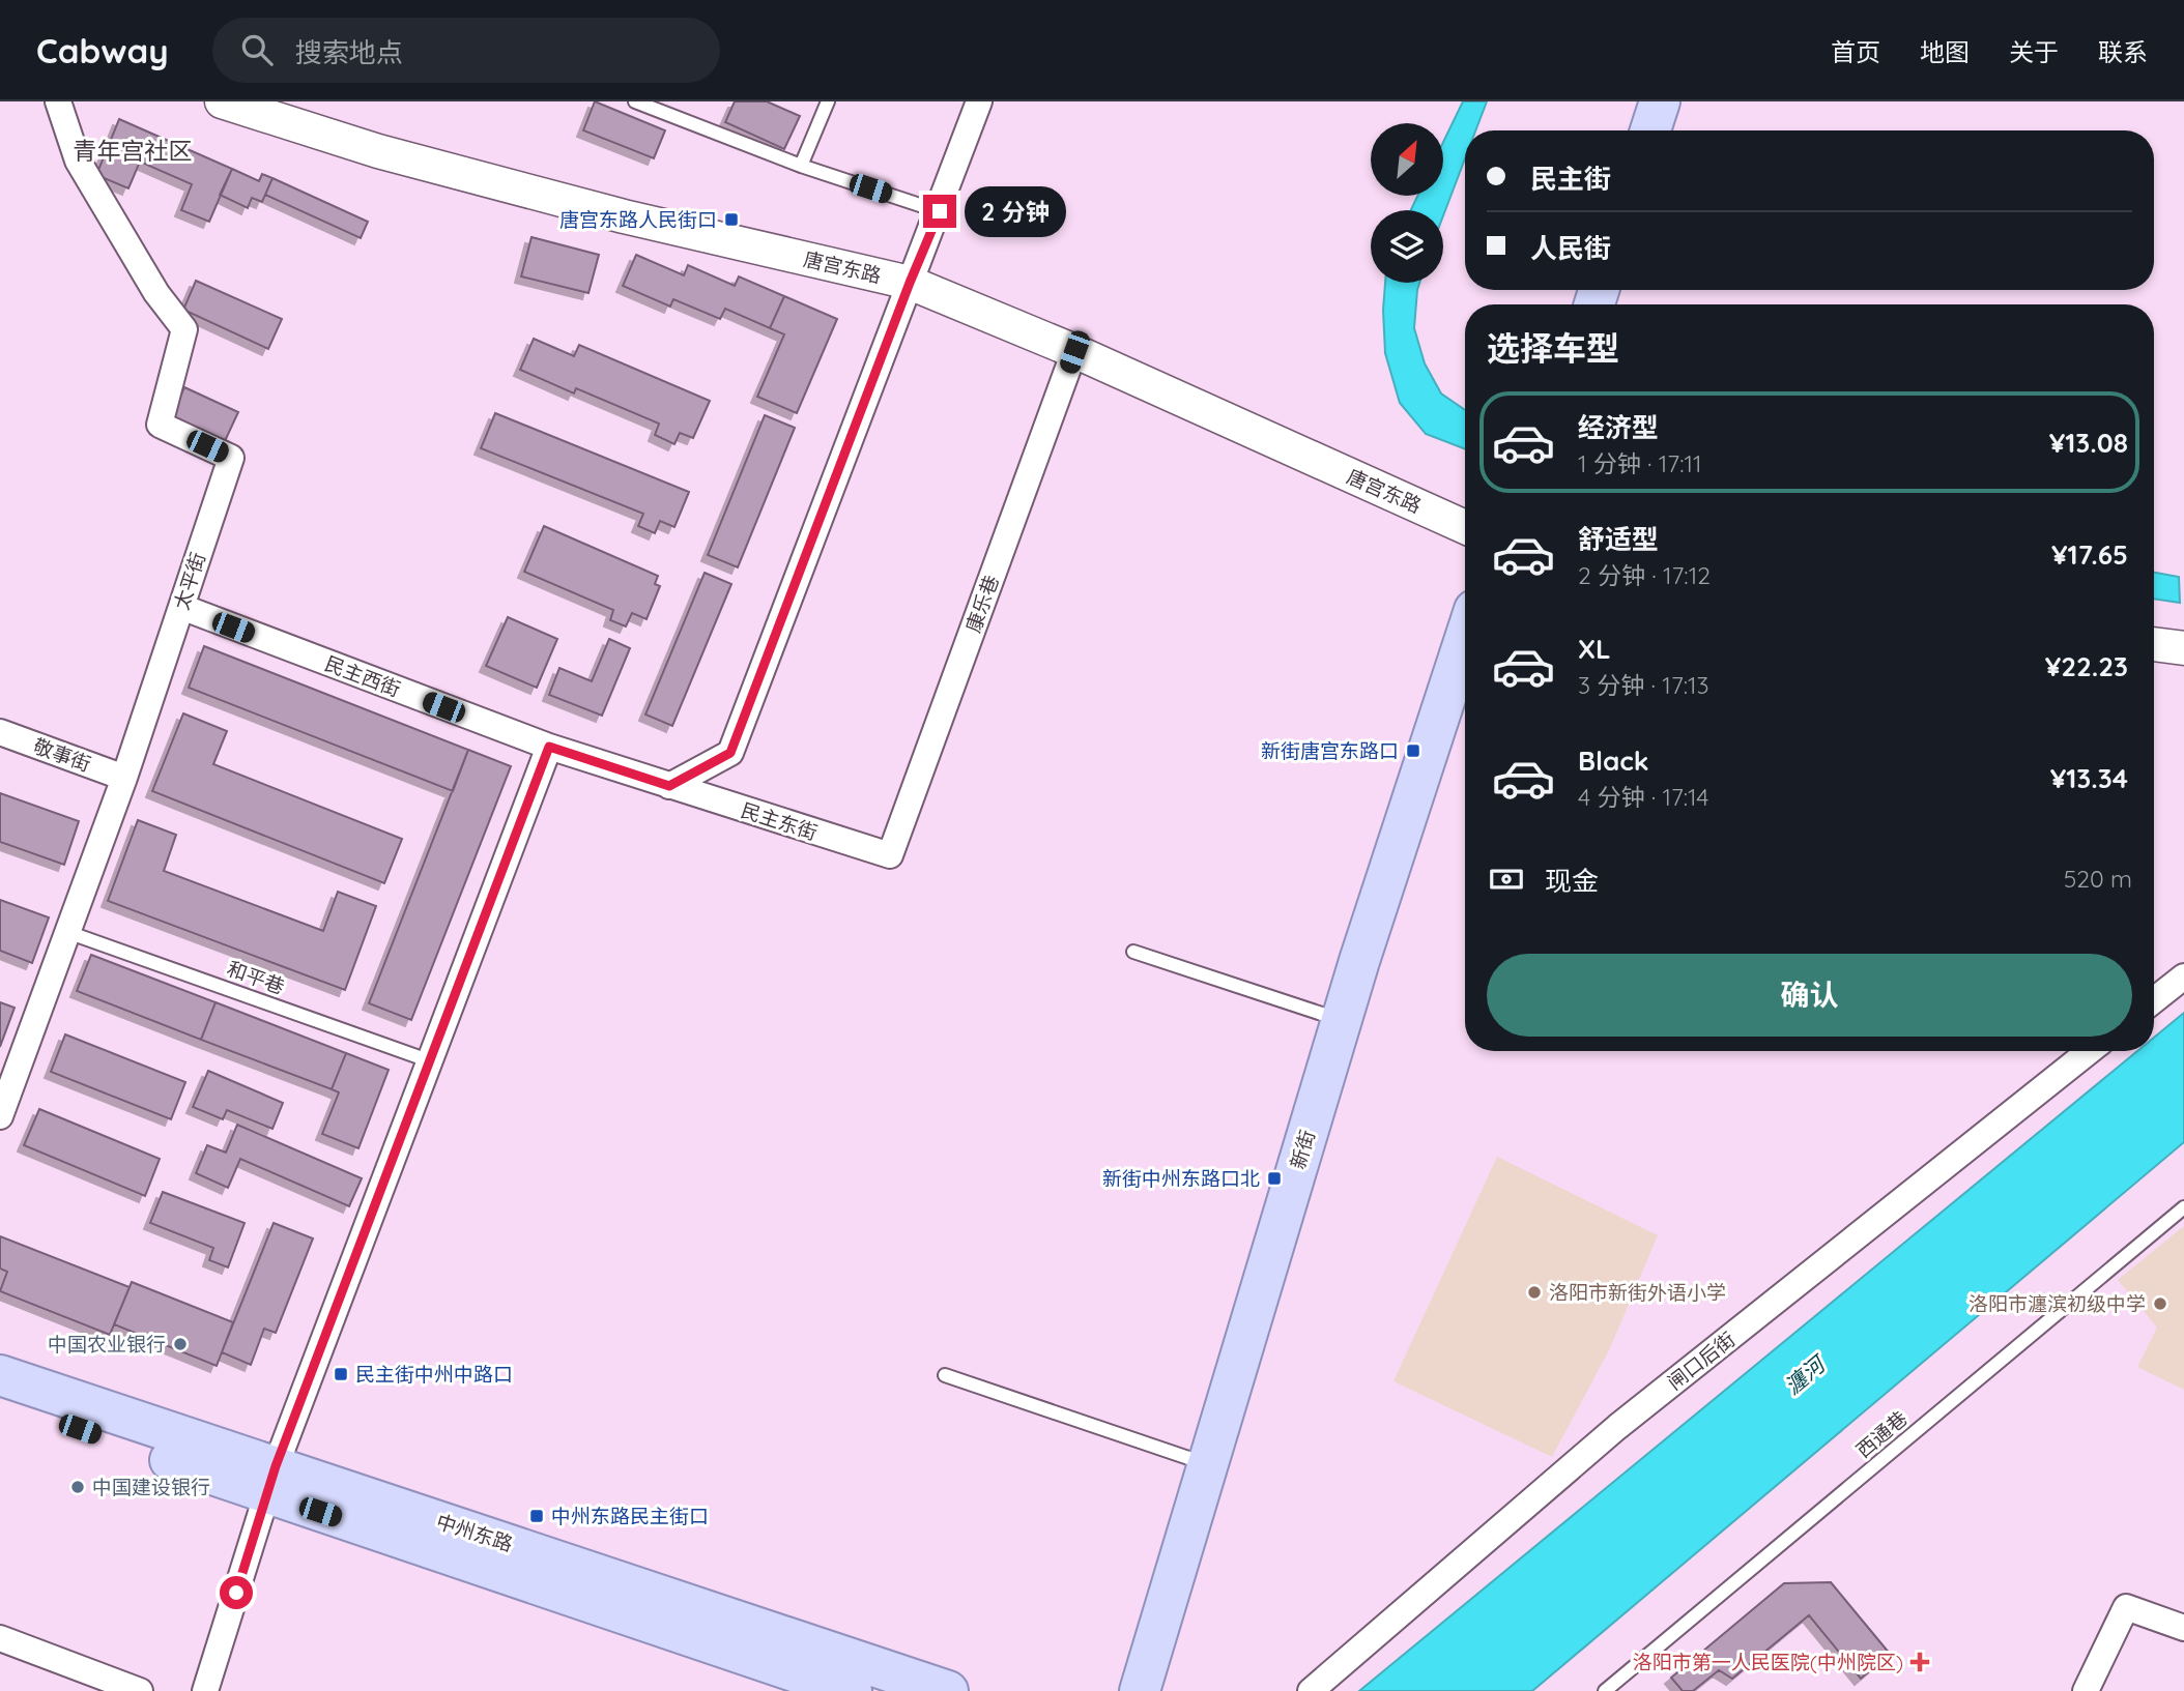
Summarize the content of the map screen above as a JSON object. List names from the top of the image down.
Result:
{
  "streets": {
    "main road": ["新街", "中州东路"],
    "street": [
      "唐宫东路",
      "太平街",
      "康乐巷",
      "民主西街",
      "敬事街",
      "民主东街",
      "闸口后街"
    ],
    "lane": ["和平巷", "西通巷"]
  },
  "crossings": [
    ["唐宫东路", "康乐巷"],
    ["太平街", "民主西街"],
    ["太平街", "敬事街"],
    ["太平街", "和平巷"],
    ["康乐巷", "民主东街"],
    ["民主西街", "民主东街"]
  ],
  "districts": ["青年宫社区"],
  "water": ["瀍河"],
  "places": {
    "transit": [
      "唐宫东路人民街口",
      "新街唐宫东路口",
      "新街中州东路口北",
      "民主街中州中路口",
      "中州东路民主街口"
    ],
    "other": [
      "洛阳市新街外语小学",
      "洛阳市瀍滨初级中学",
      "中国农业银行",
      "中国建设银行"
    ],
    "health": ["洛阳市第一人民医院(中州院区)"]
  },
  "north": "top right",
  "page": {
    "header": "Cabway",
    "search": "搜索地点",
    "nav": [
      "首页",
      "地图",
      "关于",
      "联系"
    ],
    "banner": ["民主街", "人民街"],
    "bubble": "2 分钟",
    "heading": "选择车型",
    "list": [
      {
        "name": "经济型",
        "note": "1 分钟 · 17:11",
        "value": "¥13.08"
      },
      {
        "name": "舒适型",
        "note": "2 分钟 · 17:12",
        "value": "¥17.65"
      },
      {
        "name": "XL",
        "note": "3 分钟 · 17:13",
        "value": "¥22.23"
      },
      {
        "name": "Black",
        "note": "4 分钟 · 17:14",
        "value": "¥13.34"
      }
    ],
    "pay": ["现金", "520 m"],
    "buttons": "确认"
  }
}
